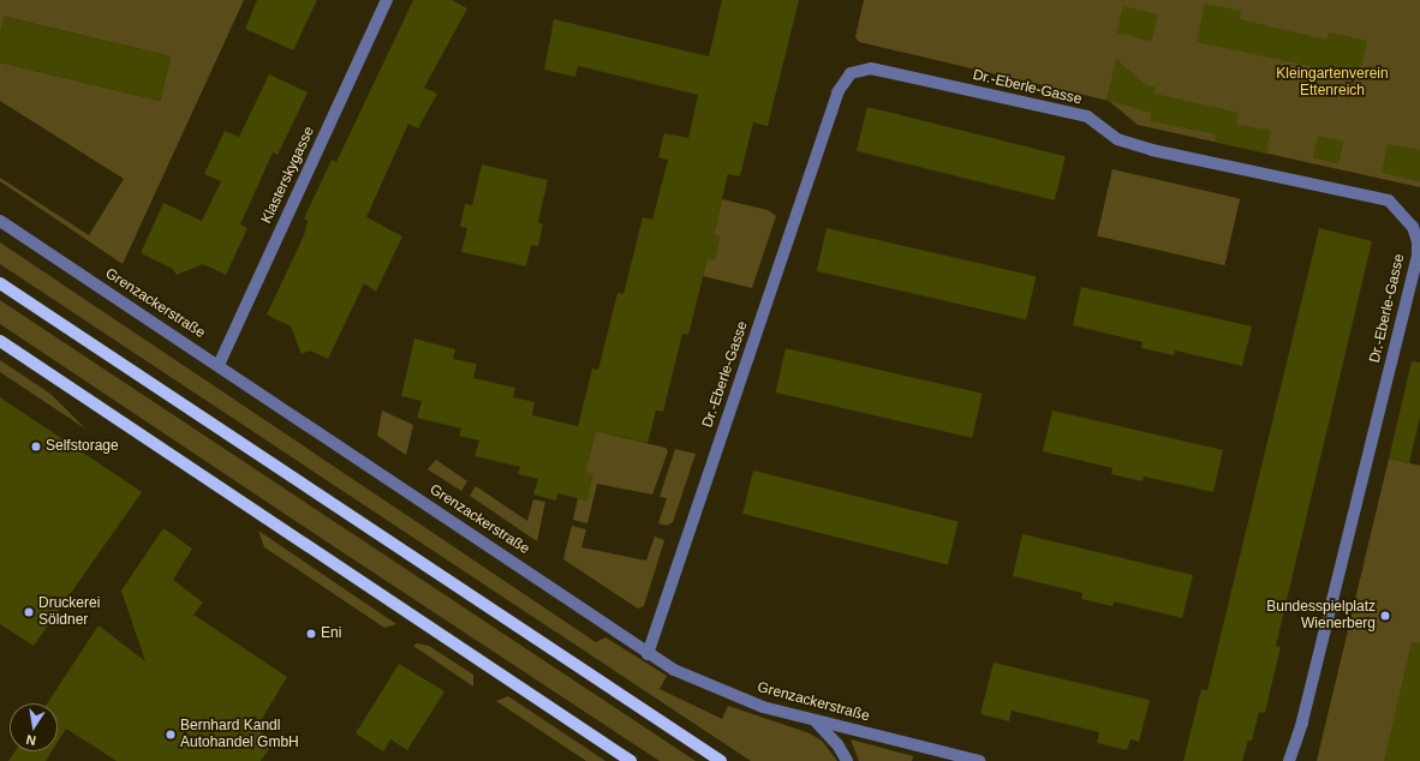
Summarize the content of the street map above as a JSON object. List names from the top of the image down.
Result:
{
  "streets": {
    "street": ["Dr.-Eberle-Gasse", "Klasterskygasse", "Grenzackerstraße"]
  },
  "crossings": [
    ["Dr.-Eberle-Gasse", "Grenzackerstraße"],
    ["Klasterskygasse", "Grenzackerstraße"]
  ],
  "parks": ["Kleingartenverein Ettenreich"],
  "places": [
    "Selfstorage",
    "Druckerei Söldner",
    "Bundesspielplatz Wienerberg",
    "Eni",
    "Bernhard Kandl Autohandel GmbH"
  ],
  "north": "bottom"
}
